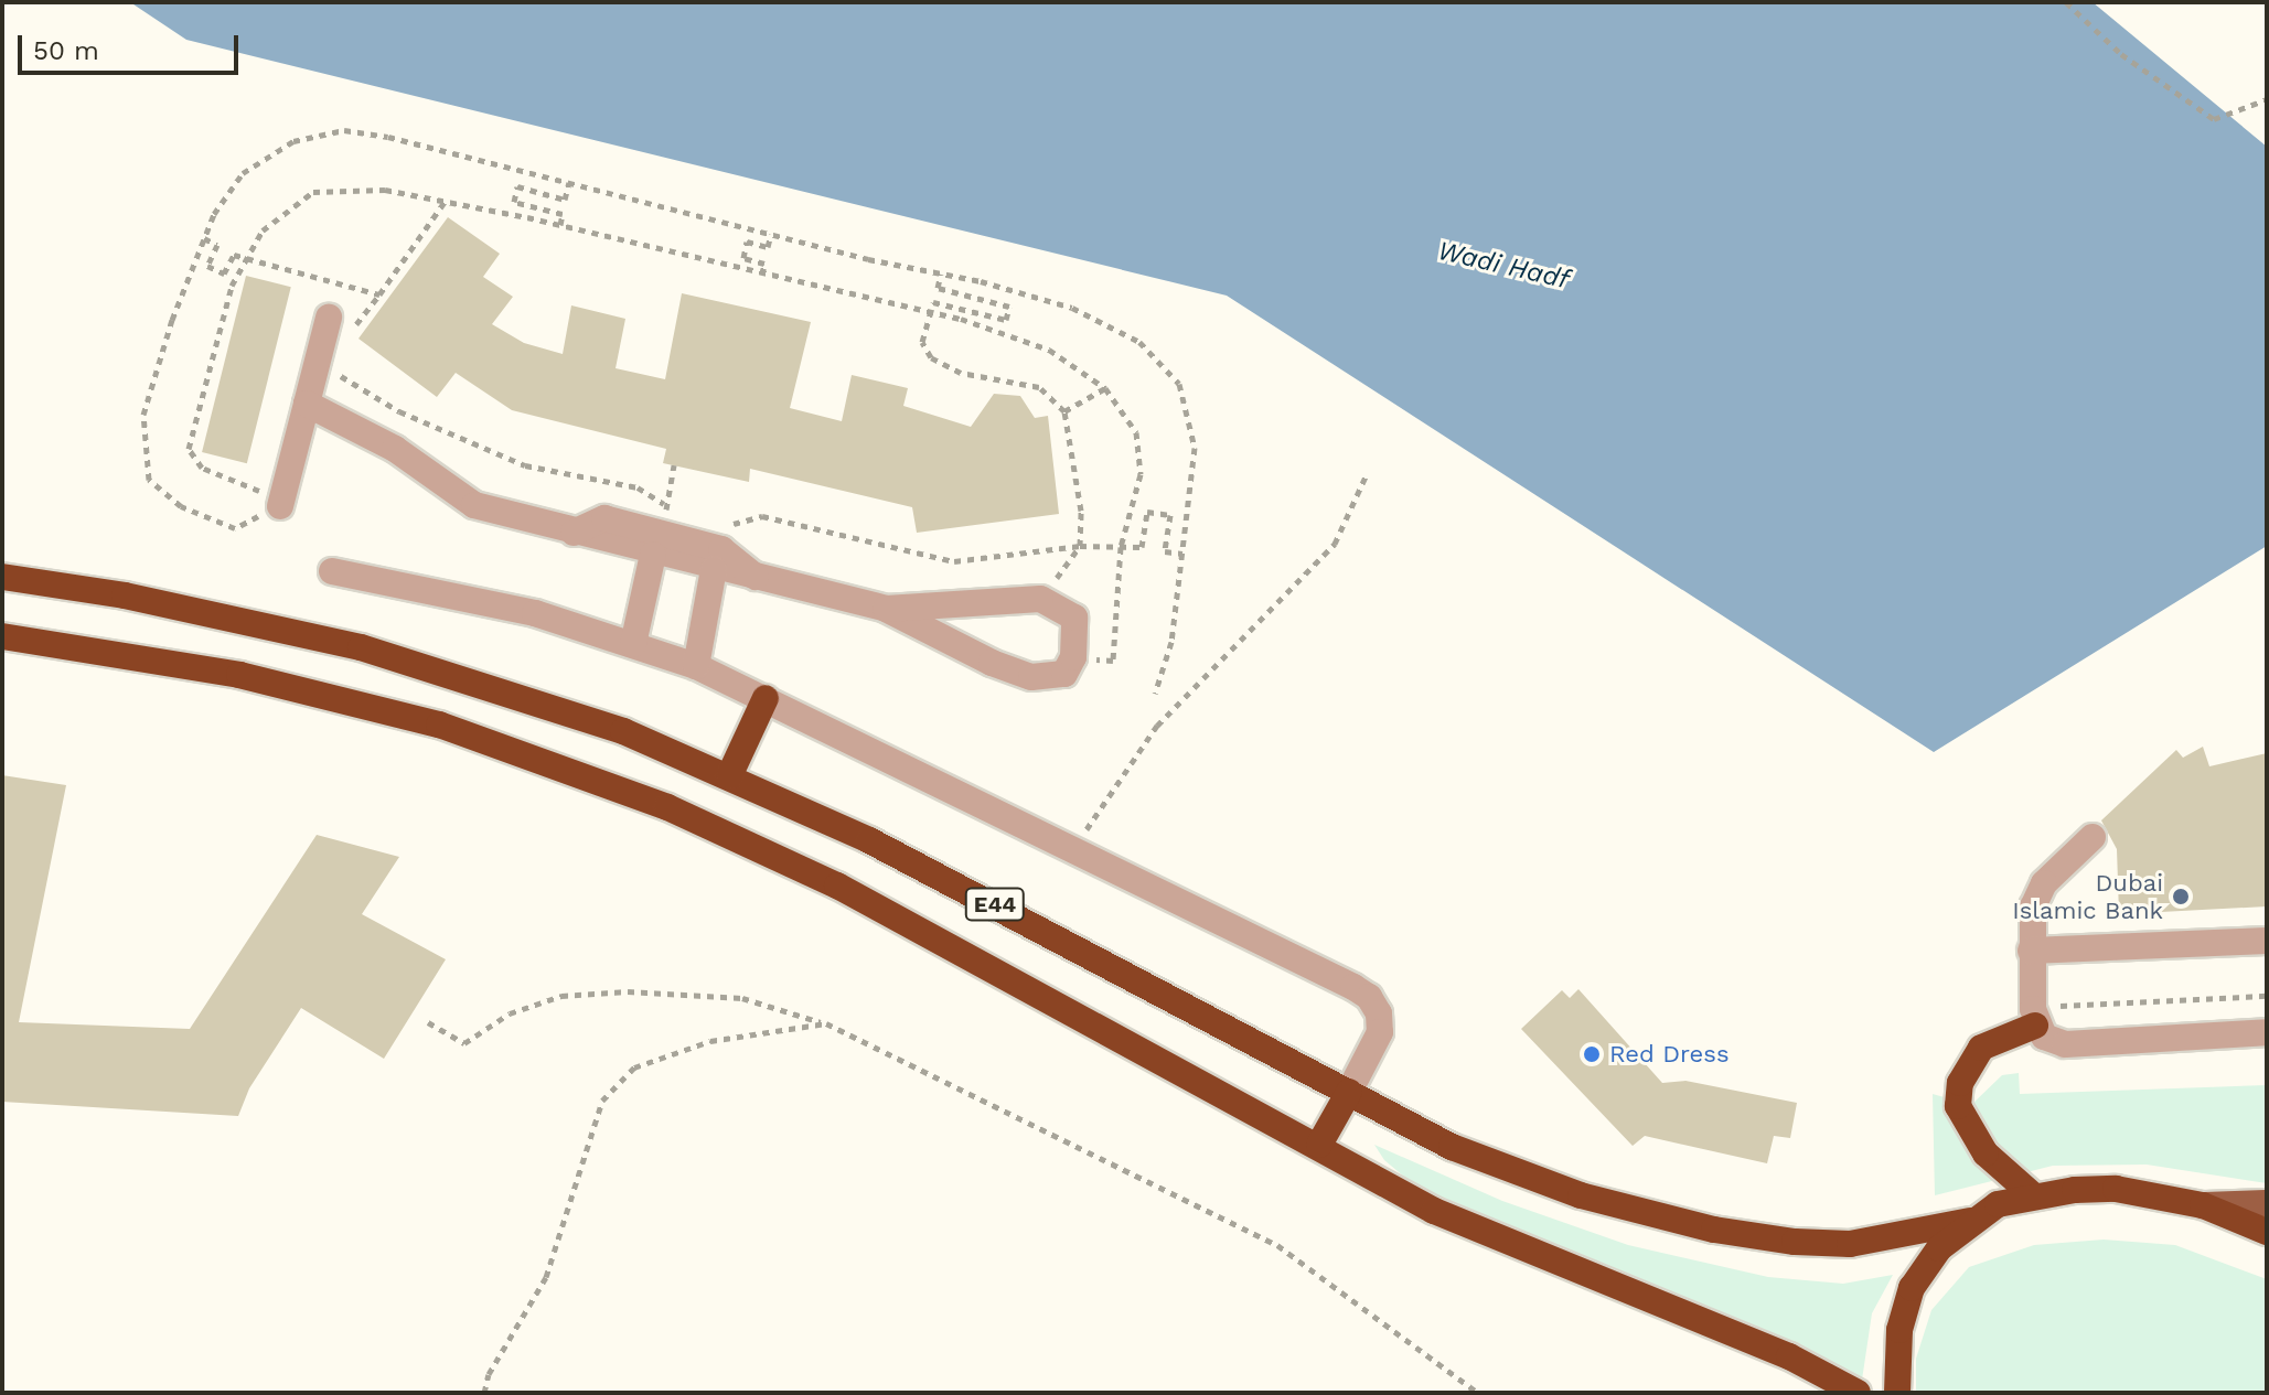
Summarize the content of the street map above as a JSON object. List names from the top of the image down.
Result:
{
  "streets": {
    "highway": ["E44"]
  },
  "water": ["Wadi Hadf"],
  "places": ["Dubai Islamic Bank", "Red Dress"],
  "scale_bar": "50 m"
}
